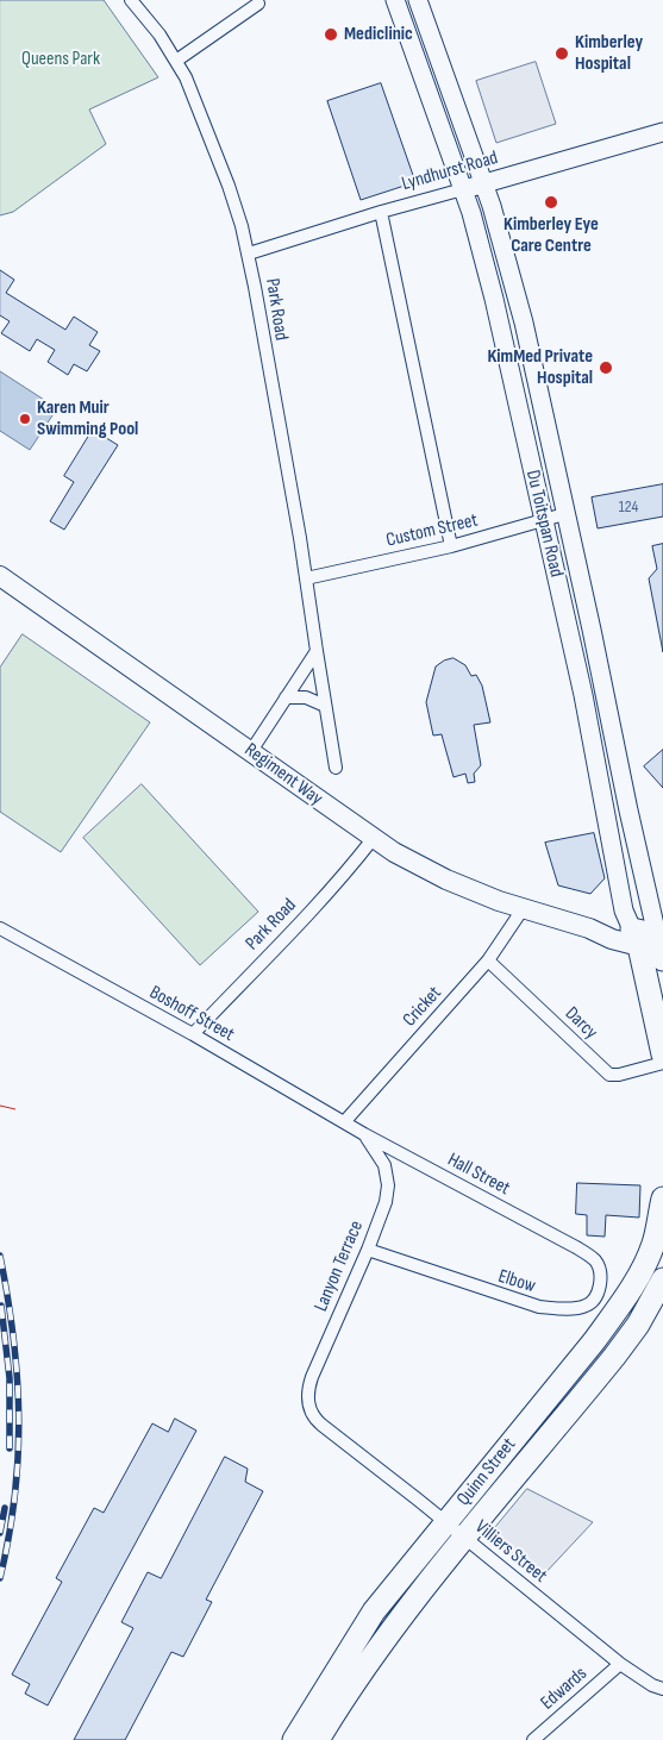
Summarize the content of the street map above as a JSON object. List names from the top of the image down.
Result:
{
  "streets": {
    "highway": ["Du Toitspan Road", "Quinn Street"],
    "main road": ["Regiment Way"],
    "street": [
      "Lyndhurst Road",
      "Park Road",
      "Custom Street",
      "Cricket",
      "Boshoff Street",
      "Darcy",
      "Hall Street",
      "Lanyon Terrace",
      "Elbow",
      "Villiers Street",
      "Edwards"
    ]
  },
  "crossings": [
    ["Lyndhurst Road", "Park Road"],
    ["Lyndhurst Road", "Du Toitspan Road"],
    ["Park Road", "Custom Street"],
    ["Park Road", "Regiment Way"],
    ["Park Road", "Boshoff Street"],
    ["Du Toitspan Road", "Custom Street"],
    ["Du Toitspan Road", "Regiment Way"],
    ["Regiment Way", "Cricket"],
    ["Cricket", "Boshoff Street"],
    ["Cricket", "Darcy"],
    ["Boshoff Street", "Hall Street"],
    ["Boshoff Street", "Lanyon Terrace"],
    ["Hall Street", "Lanyon Terrace"],
    ["Hall Street", "Elbow"],
    ["Lanyon Terrace", "Elbow"],
    ["Lanyon Terrace", "Villiers Street"],
    ["Quinn Street", "Villiers Street"],
    ["Villiers Street", "Edwards"]
  ],
  "parks": ["Queens Park"],
  "places": [
    "Mediclinic",
    "Kimberley Hospital",
    "Kimberley Eye Care Centre",
    "KimMed Private Hospital",
    "Karen Muir Swimming Pool"
  ],
  "house_numbers": ["124"]
}
